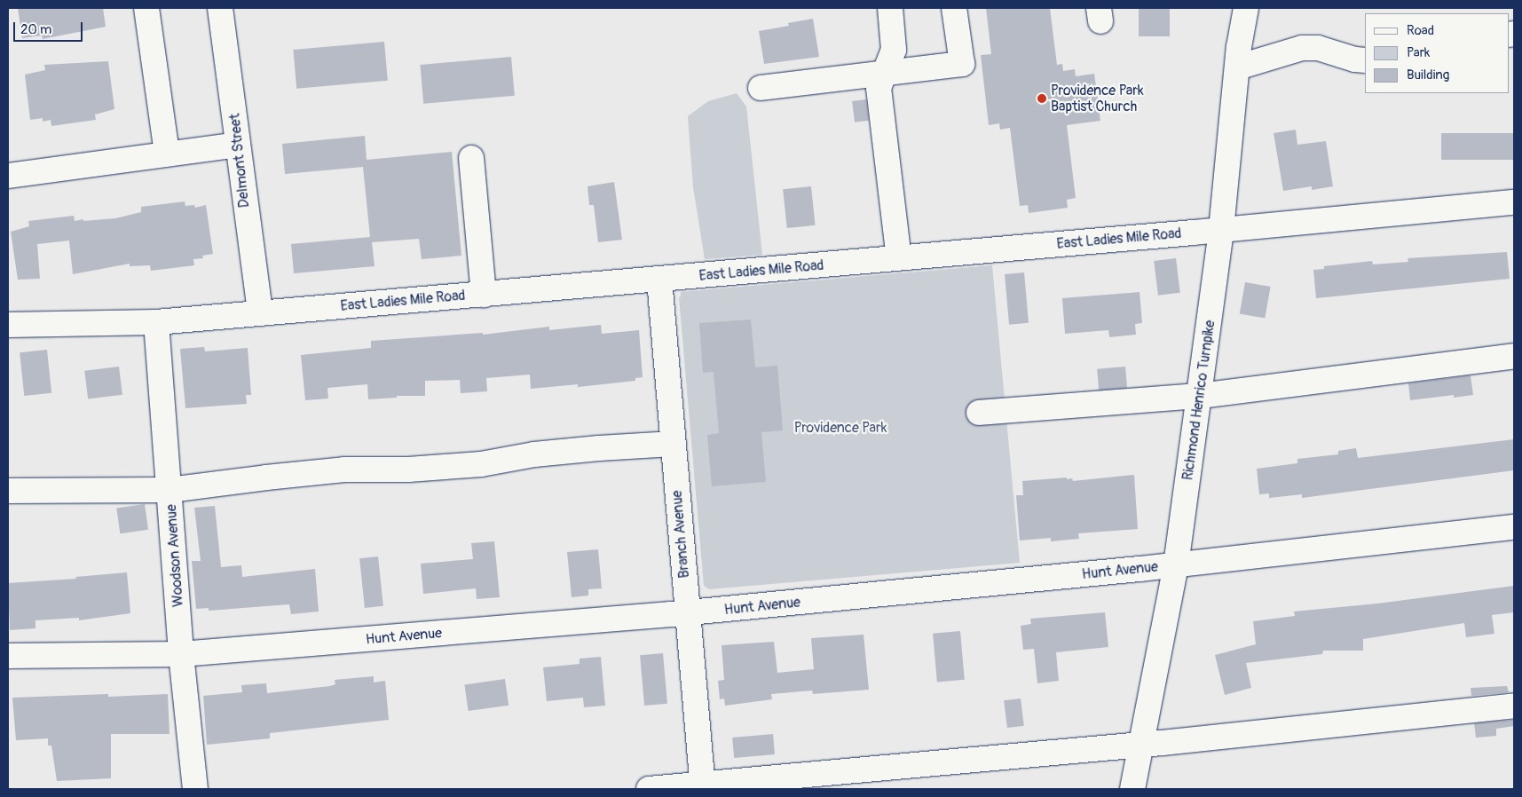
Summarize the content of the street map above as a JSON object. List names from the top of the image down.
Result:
{
  "streets": {
    "street": [
      "Delmont Street",
      "East Ladies Mile Road",
      "Richmond Henrico Turnpike",
      "Branch Avenue",
      "Woodson Avenue",
      "Hunt Avenue"
    ]
  },
  "crossings": [
    ["Delmont Street", "East Ladies Mile Road"],
    ["East Ladies Mile Road", "Richmond Henrico Turnpike"],
    ["East Ladies Mile Road", "Branch Avenue"],
    ["East Ladies Mile Road", "Woodson Avenue"],
    ["Richmond Henrico Turnpike", "Hunt Avenue"],
    ["Branch Avenue", "Hunt Avenue"],
    ["Woodson Avenue", "Hunt Avenue"]
  ],
  "parks": ["Providence Park"],
  "places": ["Providence Park Baptist Church"],
  "legend": ["Road", "Park", "Building"],
  "scale_bar": "20 m"
}
